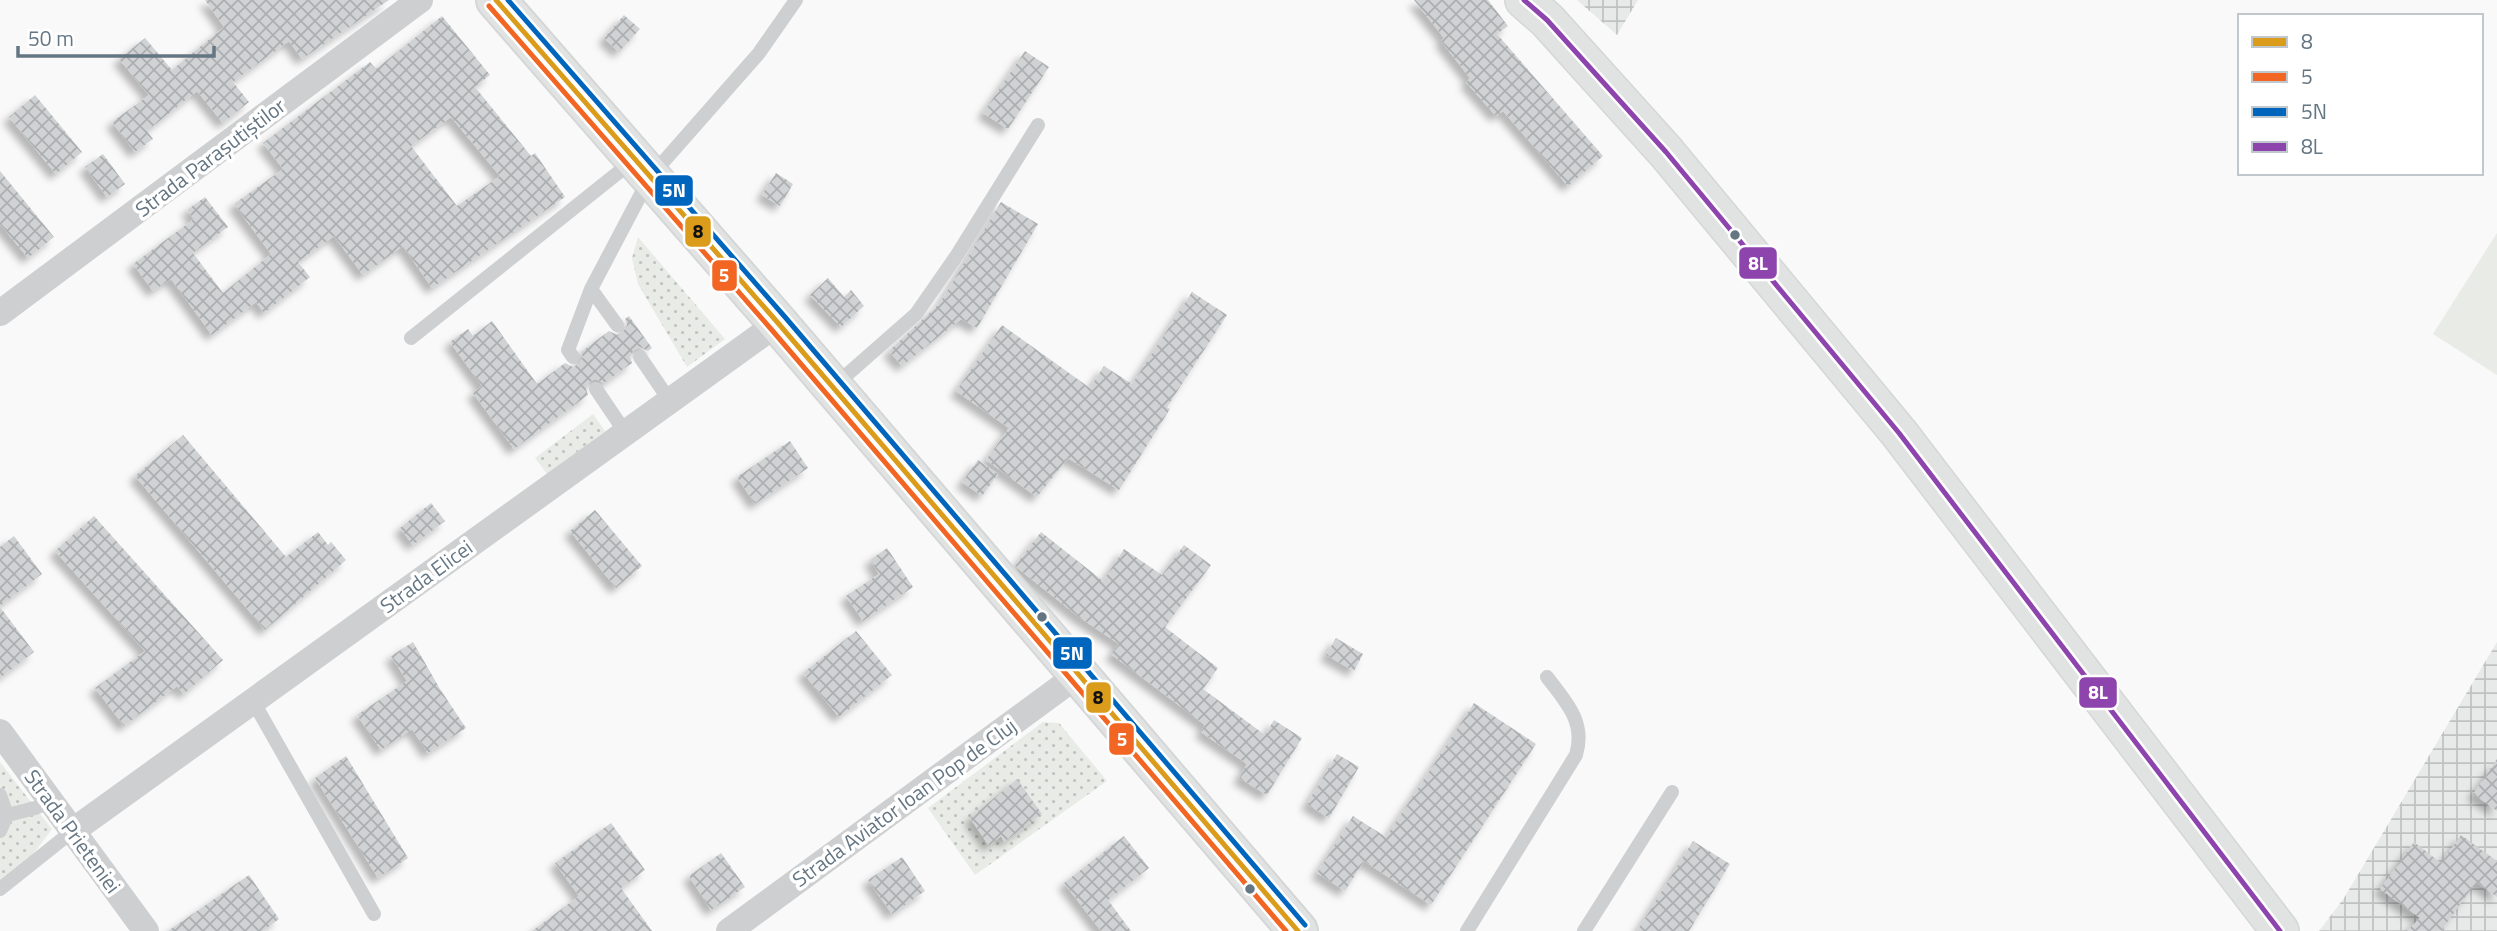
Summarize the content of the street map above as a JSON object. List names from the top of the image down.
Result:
{
  "streets": {
    "street": [
      "Strada Parașutiștilor",
      "Strada Elicei",
      "Strada Aviator Ioan Pop de Cluj",
      "Strada Prieteniei"
    ]
  },
  "crossings": [
    ["Strada Elicei", "Strada Prieteniei"]
  ],
  "lines": [
    "transit line 8",
    "transit line 5N",
    "transit line 8L",
    "transit line 5"
  ],
  "legend": [
    "8",
    "5",
    "5N",
    "8L"
  ],
  "scale_bar": "50 m"
}
